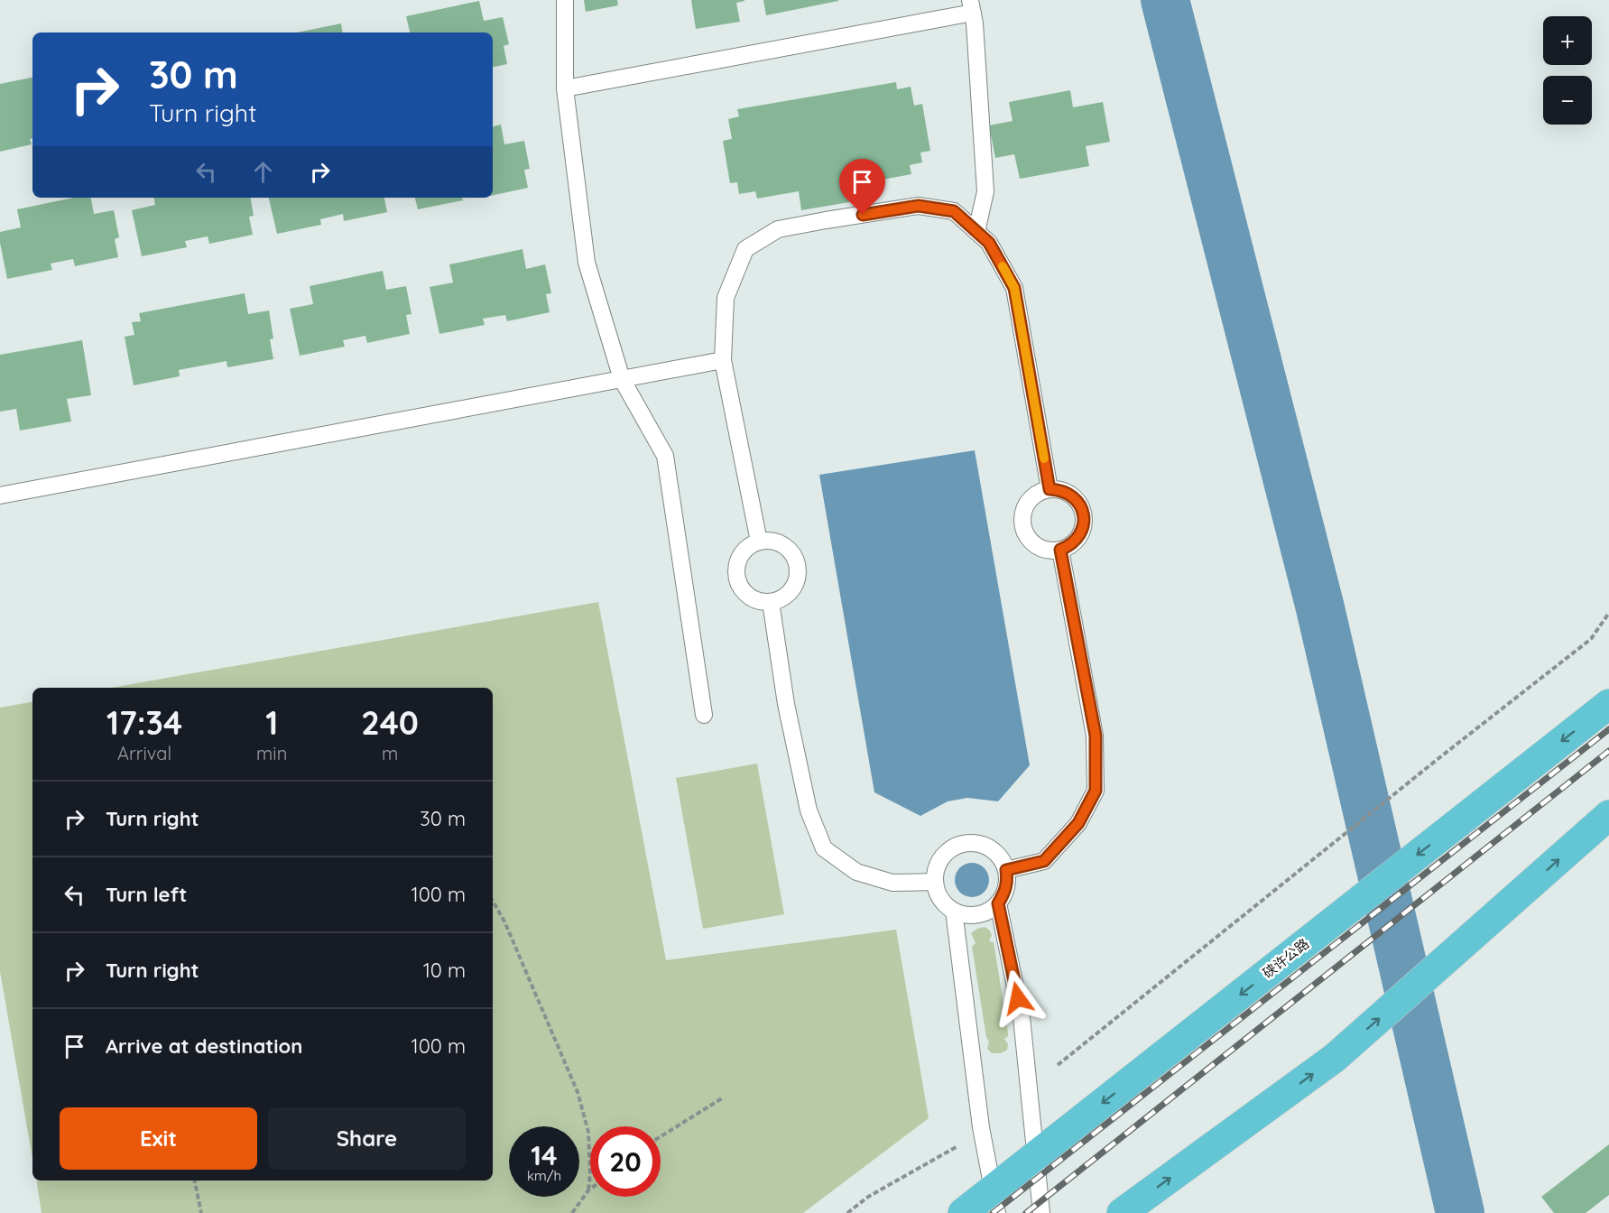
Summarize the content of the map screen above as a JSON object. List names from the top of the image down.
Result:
{
  "streets": {
    "highway": ["硖许公路"]
  },
  "page": {
    "map_buttons": ["+", "−"],
    "turn": ["30 m", "Turn right"],
    "eta": [
      "17:34",
      "Arrival",
      "1",
      "min",
      "240",
      "m"
    ],
    "list": [
      {
        "name": "Turn right",
        "value": "30 m"
      },
      {
        "name": "Turn left",
        "value": "100 m"
      },
      {
        "name": "Turn right",
        "value": "10 m"
      },
      {
        "name": "Arrive at destination",
        "value": "100 m"
      }
    ],
    "buttons": ["Exit", "Share"],
    "speed": "14 km/h",
    "limit": "20"
  }
}
